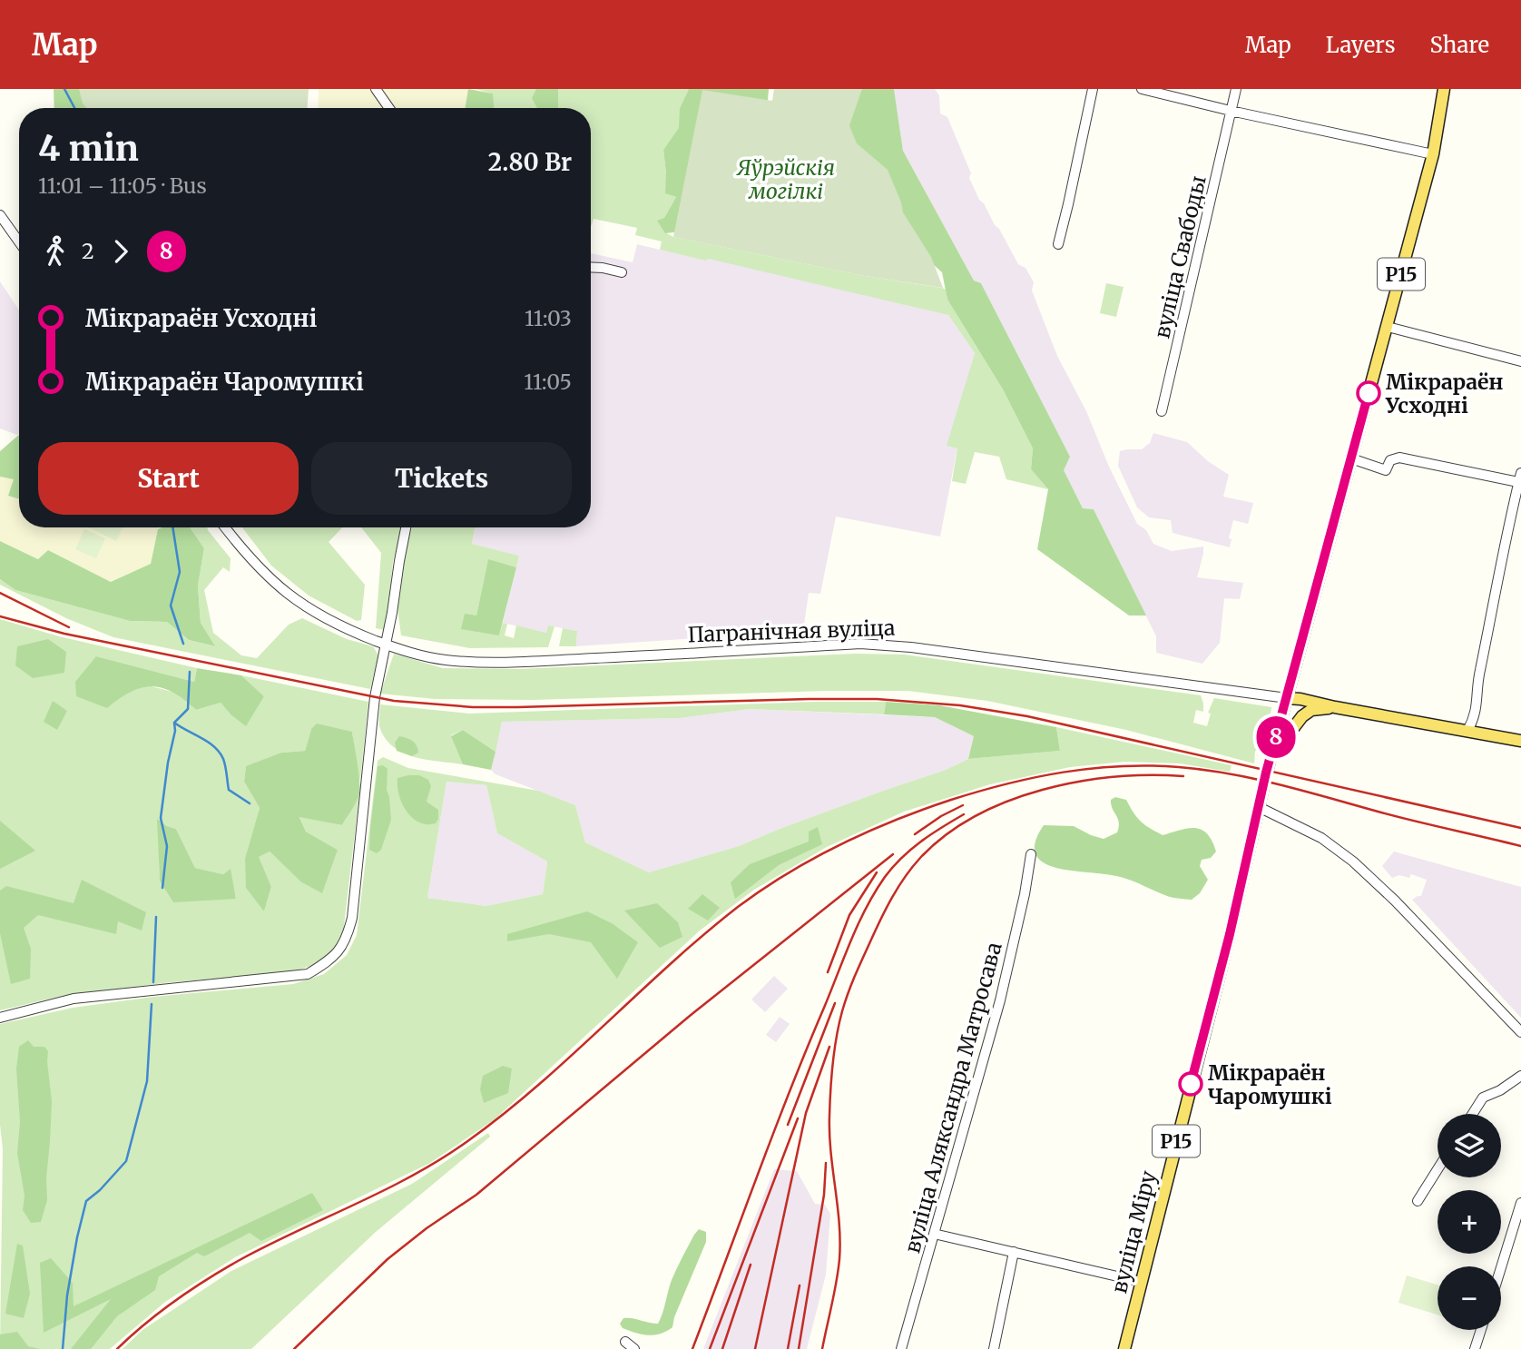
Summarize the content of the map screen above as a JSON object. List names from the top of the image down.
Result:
{
  "streets": {
    "main road": ["Р15", "Пагранічная вуліца", "вуліца Міру"],
    "street": ["вуліца Свабоды", "вуліца Аляксандра Матросава"]
  },
  "crossings": [
    ["Р15", "Пагранічная вуліца"]
  ],
  "parks": ["Яўрэйскія могілкі"],
  "places": ["Мікрараён Усходні", "Мікрараён Чаромушкі"],
  "lines": ["bus line 8"],
  "page": {
    "header": "Map",
    "nav": ["Map", "Layers", "Share"],
    "on_map": "8",
    "heading": ["4 min", "11:01 – 11:05 · Bus", "2.80 Br"],
    "legs": ["2", "8"],
    "list": [
      {
        "name": "Мікрараён Усходні",
        "value": "11:03"
      },
      {
        "name": "Мікрараён Чаромушкі",
        "value": "11:05"
      }
    ],
    "buttons": ["Start", "Tickets"],
    "map_buttons": ["+", "−"]
  }
}
